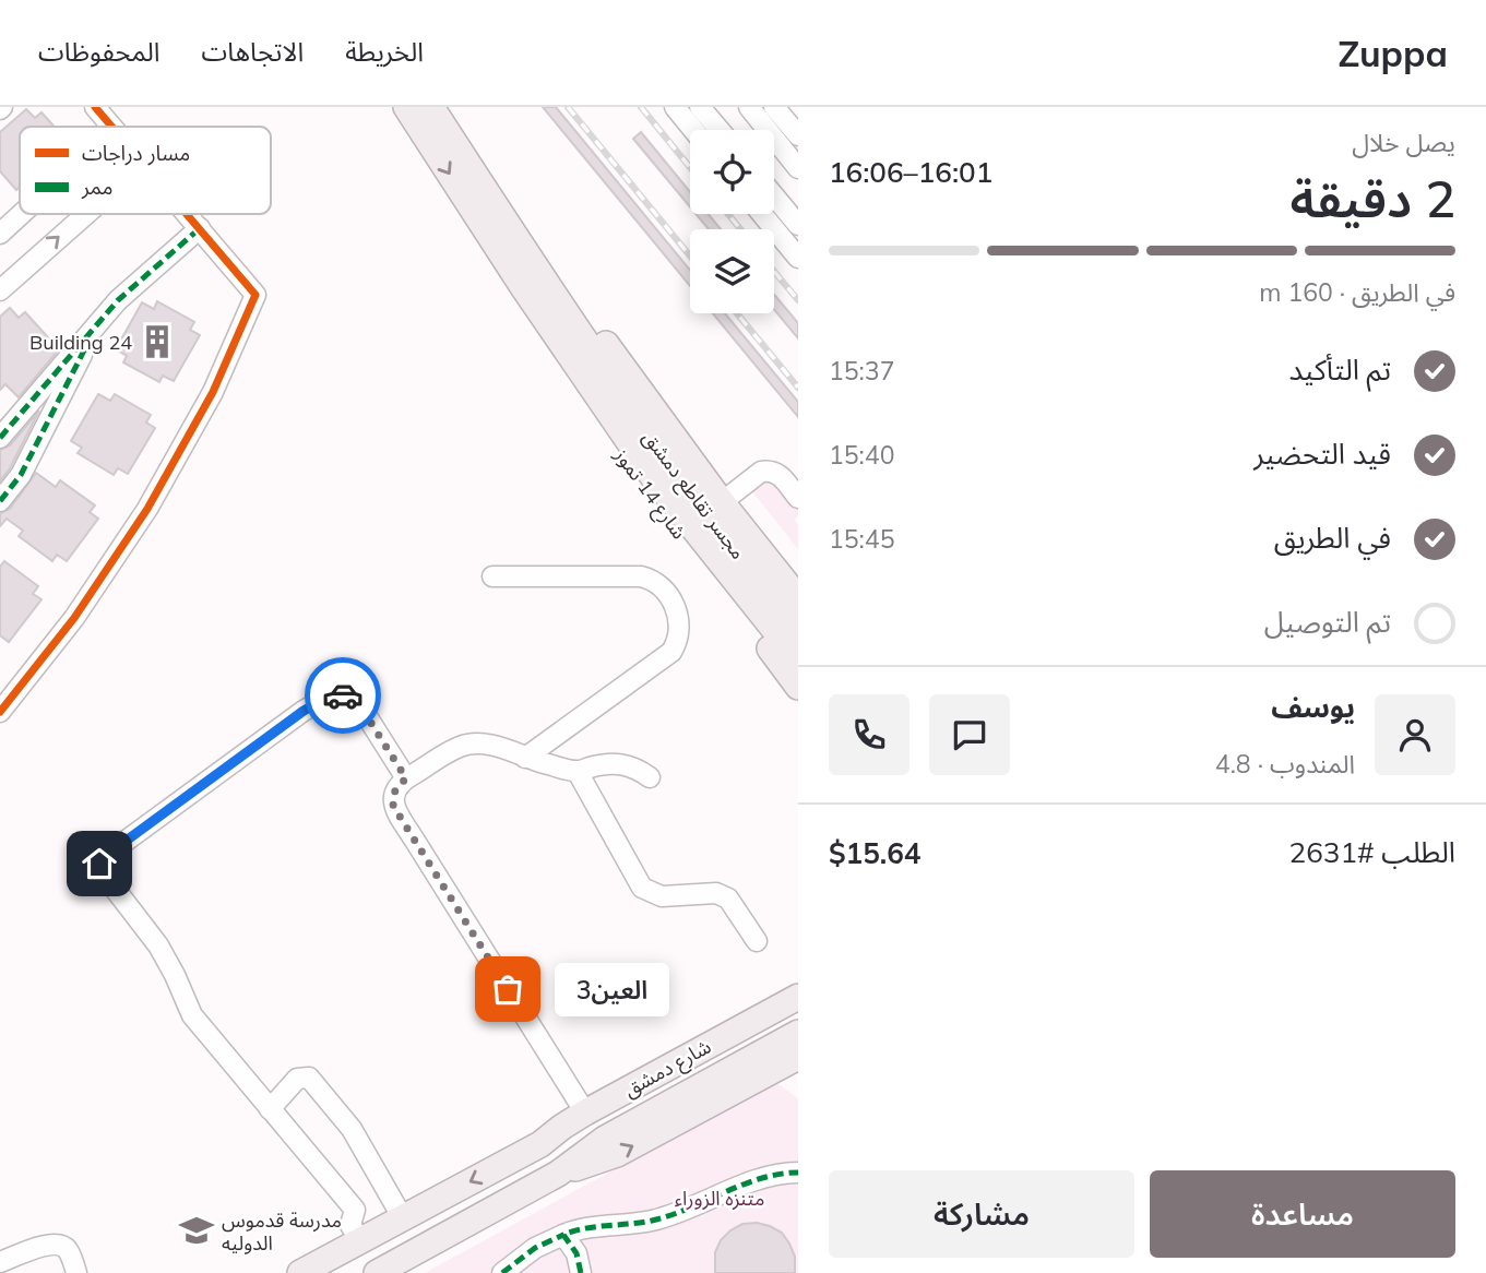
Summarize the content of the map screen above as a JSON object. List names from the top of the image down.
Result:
{
  "streets": {
    "main road": ["شارع 14 تموز", "مجسر تقاطع دمشق", "شارع دمشق"]
  },
  "crossings": [
    ["شارع 14 تموز", "مجسر تقاطع دمشق"]
  ],
  "parks": ["متنزه الزوراء"],
  "places": {
    "building": ["Building 24"],
    "other": ["العين3"],
    "school or university": ["مدرسة قدموس الدوليه"]
  },
  "legend": ["مسار دراجات", "ممر"],
  "page": {
    "header": "Zuppa",
    "nav": ["الخريطة", "الاتجاهات", "المحفوظات"],
    "heading": ["2 دقيقة", "يصل خلال", "16:01–16:06"],
    "panel": [
      "يوسف",
      "المندوب · 4.8",
      "الطلب #2631",
      "$15.64"
    ],
    "bar": "في الطريق · 160 m",
    "list": [
      ["تم التأكيد", "15:37"],
      ["قيد التحضير", "15:40"],
      ["في الطريق", "15:45"],
      "تم التوصيل"
    ],
    "bubble": "العين3",
    "buttons": ["مساعدة", "مشاركة"]
  }
}
